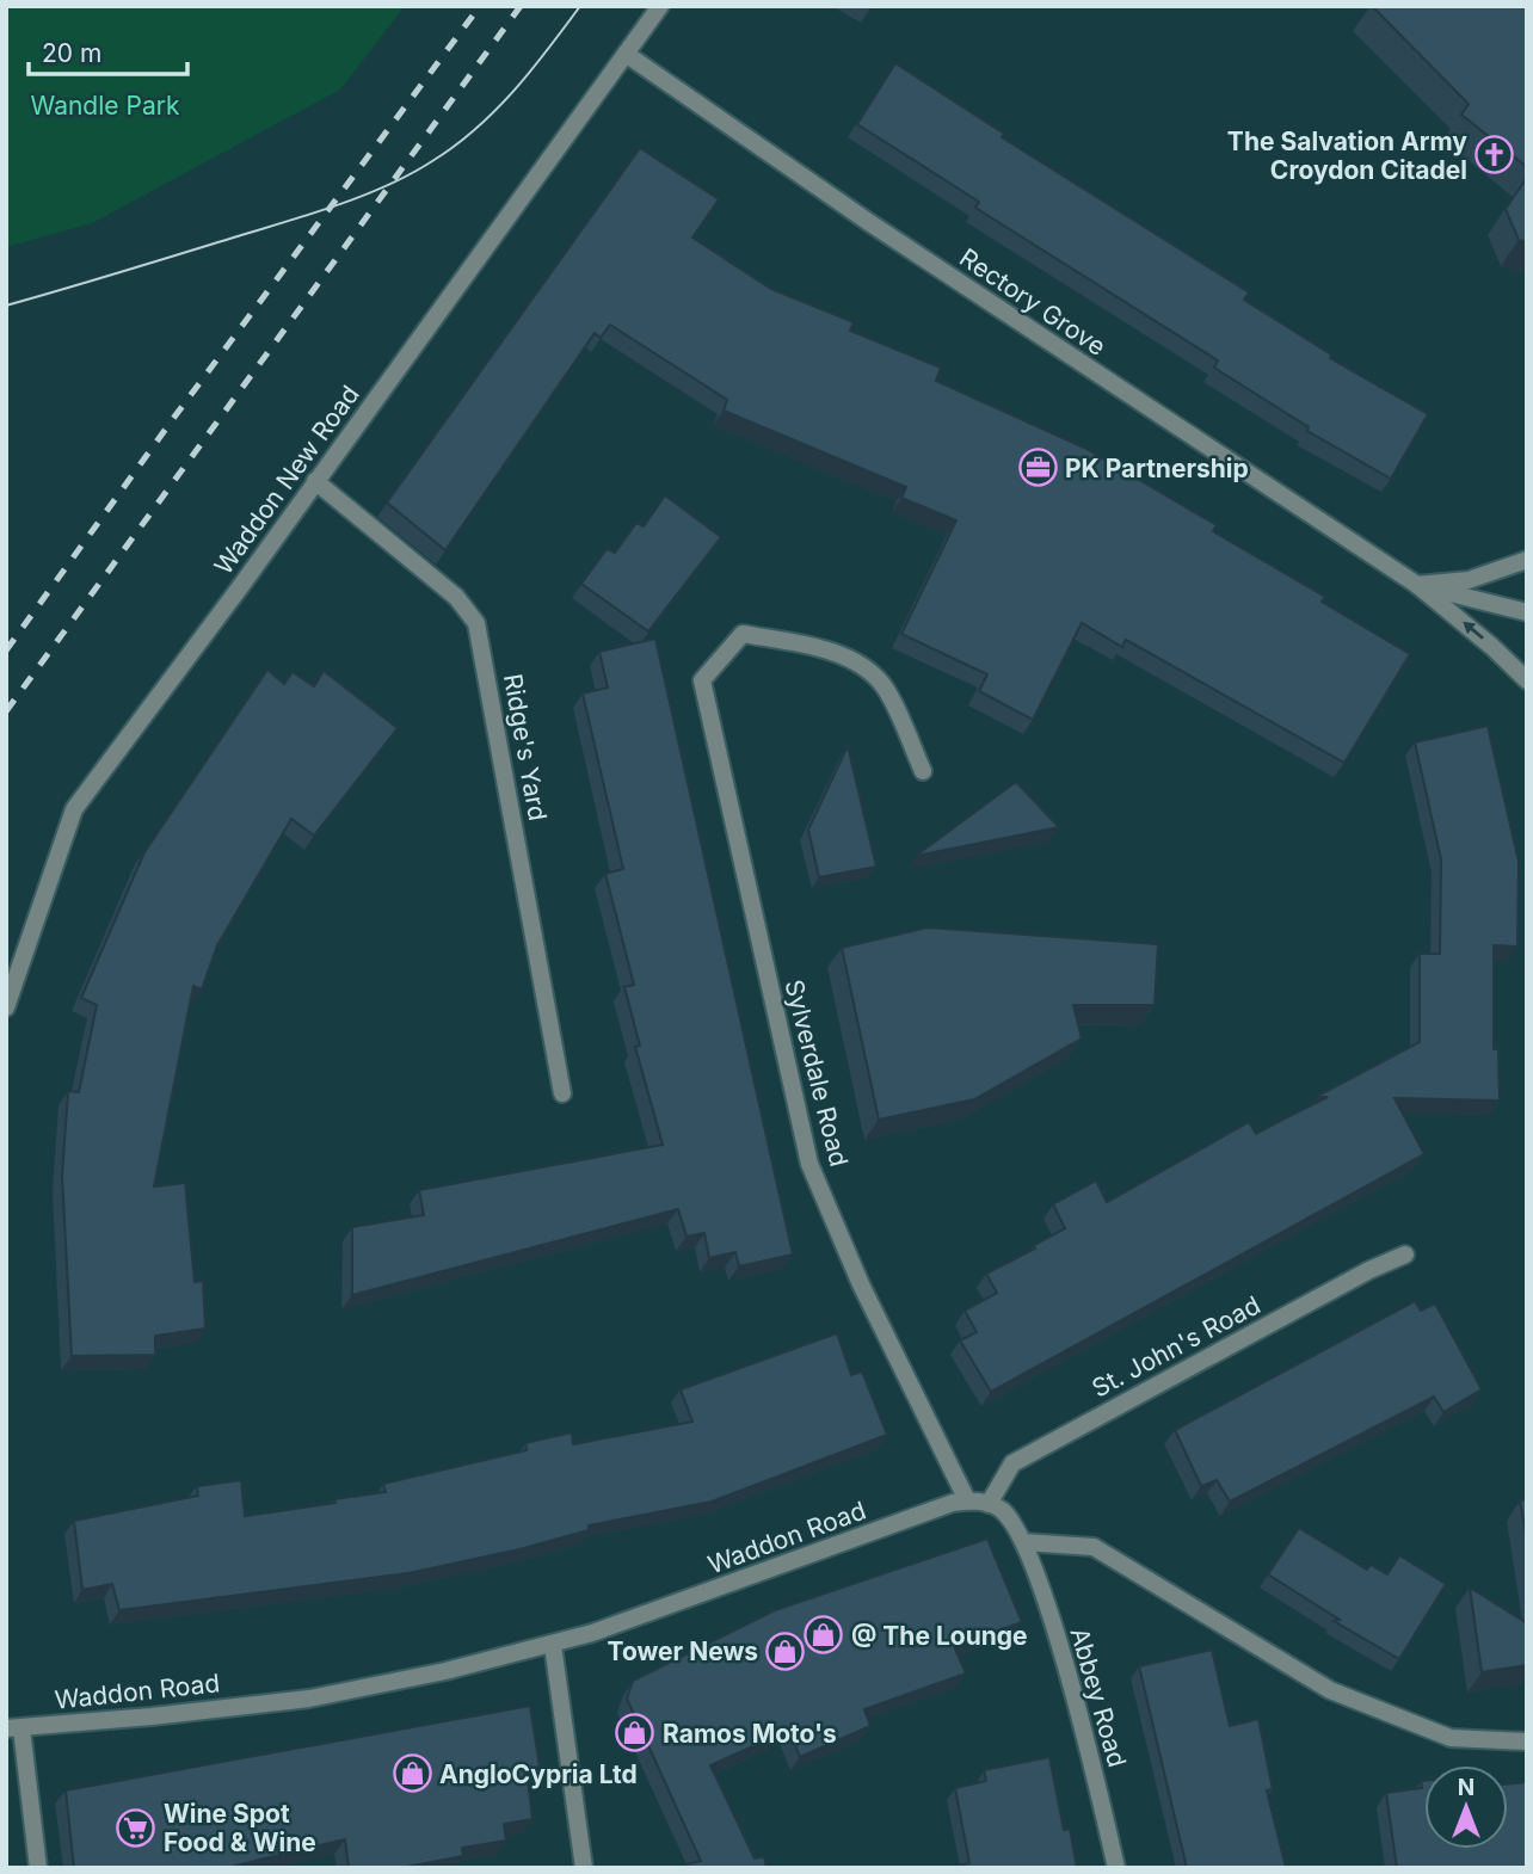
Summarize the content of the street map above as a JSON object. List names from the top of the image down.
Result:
{
  "streets": {
    "street": [
      "Rectory Grove",
      "Waddon New Road",
      "Ridge's Yard",
      "Sylverdale Road",
      "St. John's Road",
      "Waddon Road",
      "Abbey Road"
    ]
  },
  "crossings": [
    ["Rectory Grove", "Waddon New Road"],
    ["Waddon New Road", "Ridge's Yard"],
    ["Sylverdale Road", "Waddon Road"],
    ["St. John's Road", "Waddon Road"]
  ],
  "parks": ["Wandle Park"],
  "places": {
    "church": ["The Salvation Army Croydon Citadel"],
    "office": ["PK Partnership"],
    "shop": [
      "@ The Lounge",
      "Tower News",
      "Ramos Moto's",
      "AngloCypria Ltd"
    ],
    "supermarket": ["Wine Spot Food & Wine"]
  },
  "scale_bar": "20 m",
  "north": "top"
}
